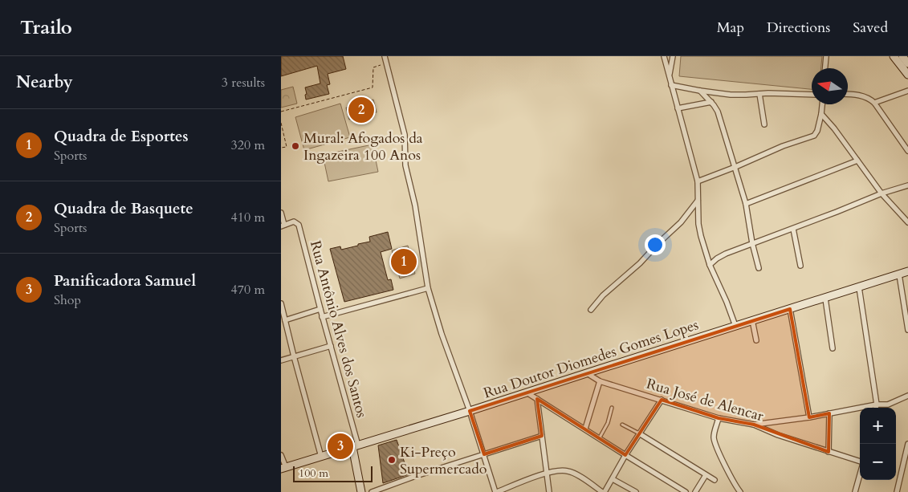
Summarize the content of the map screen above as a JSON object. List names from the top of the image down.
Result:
{
  "streets": {
    "street": ["Rua Antônio Alves dos Santos", "Rua Doutor Diomedes Gomes Lopes", "Rua José de Alencar"]
  },
  "crossings": [
    ["Rua Antônio Alves dos Santos", "Rua Doutor Diomedes Gomes Lopes"],
    ["Rua Doutor Diomedes Gomes Lopes", "Rua José de Alencar"]
  ],
  "places": ["Mural: Afogados da Ingazeira 100 Anos", "Ki-Preço Supermercado"],
  "scale_bar": "100 m",
  "north": "left",
  "page": {
    "header": "Trailo",
    "nav": ["Map", "Directions", "Saved"],
    "heading": ["Nearby", "3 results"],
    "pins": ["2", "1", "3"],
    "list": [
      {
        "mark": "1",
        "name": "Quadra de Esportes",
        "note": "Sports",
        "value": "320 m"
      },
      {
        "mark": "2",
        "name": "Quadra de Basquete",
        "note": "Sports",
        "value": "410 m"
      },
      {
        "mark": "3",
        "name": "Panificadora Samuel",
        "note": "Shop",
        "value": "470 m"
      }
    ],
    "map_buttons": ["+", "−"],
    "scale": "100 m"
  }
}
